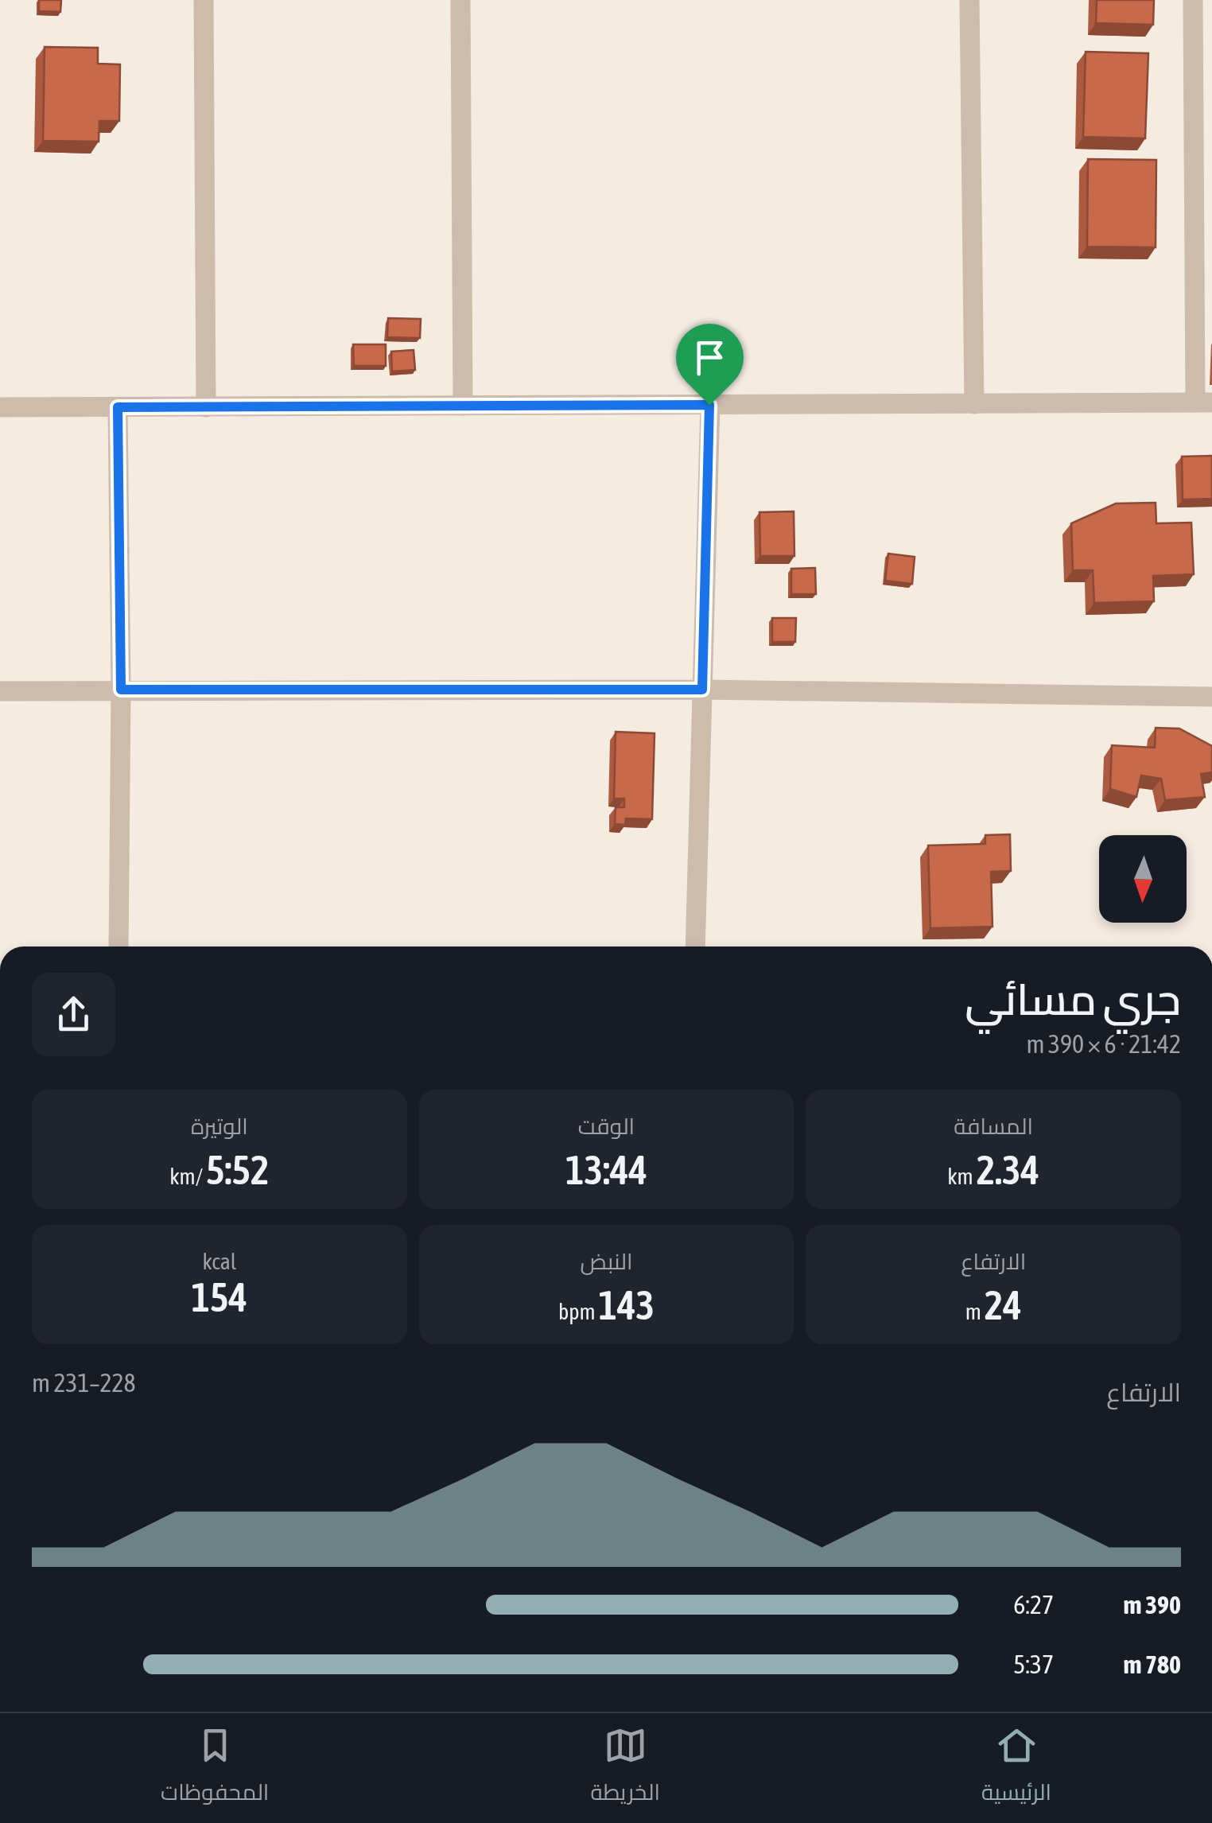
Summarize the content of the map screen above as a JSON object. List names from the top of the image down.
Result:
{
  "north": "bottom",
  "page": {
    "heading": ["جري مسائي", "21:42 · 6 × 390 m"],
    "stats": [
      ["المسافة", "2.34 km"],
      ["الوقت", "13:44"],
      ["الوتيرة", "5:52 /km"],
      ["الارتفاع", "24 m"],
      ["النبض", "143 bpm"],
      ["kcal", "154"]
    ],
    "chart": ["الارتفاع", "228–231 m"],
    "list": [
      {
        "name": "390 m",
        "note": "6:27"
      },
      {
        "name": "780 m",
        "note": "5:37"
      }
    ],
    "tabs": ["الرئيسية", "الخريطة", "المحفوظات"]
  }
}
